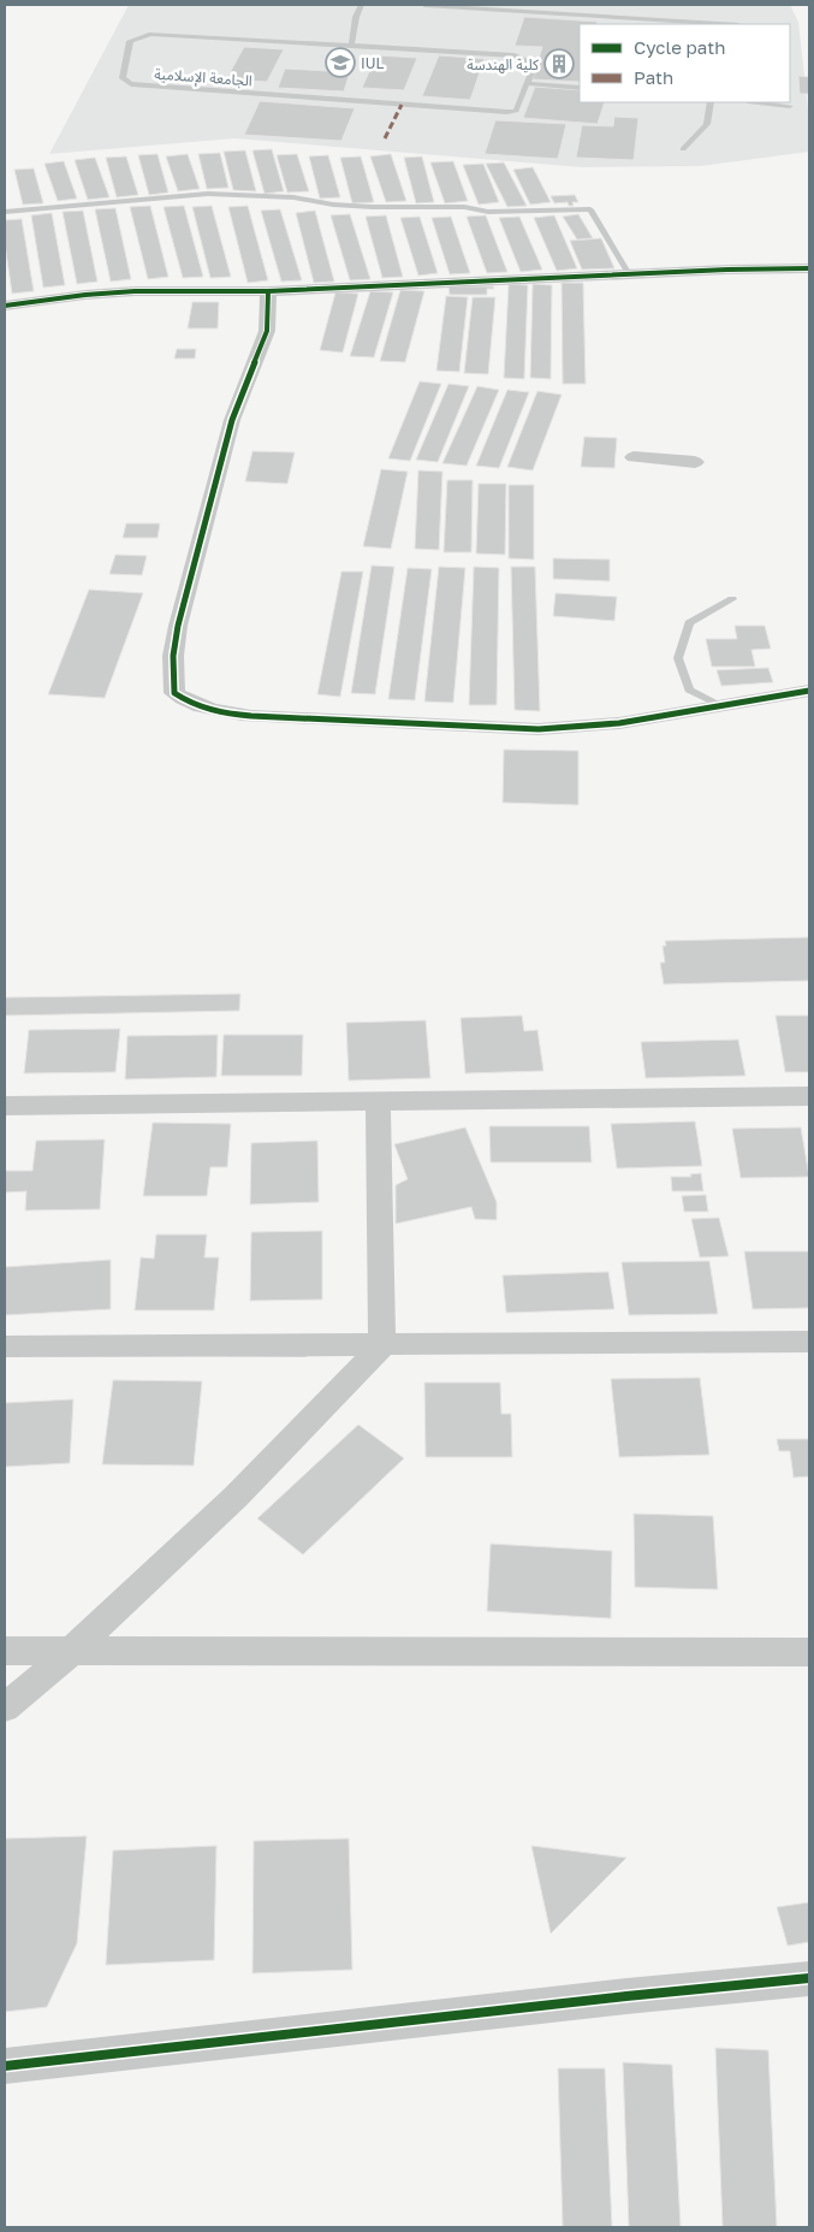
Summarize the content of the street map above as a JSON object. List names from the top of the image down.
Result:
{
  "streets": {
    "lane": ["الجامعة الإسلامية"]
  },
  "places": {
    "school or university": ["IUL"],
    "building": ["كلية الهندسة"]
  },
  "legend": ["Cycle path", "Path"]
}
